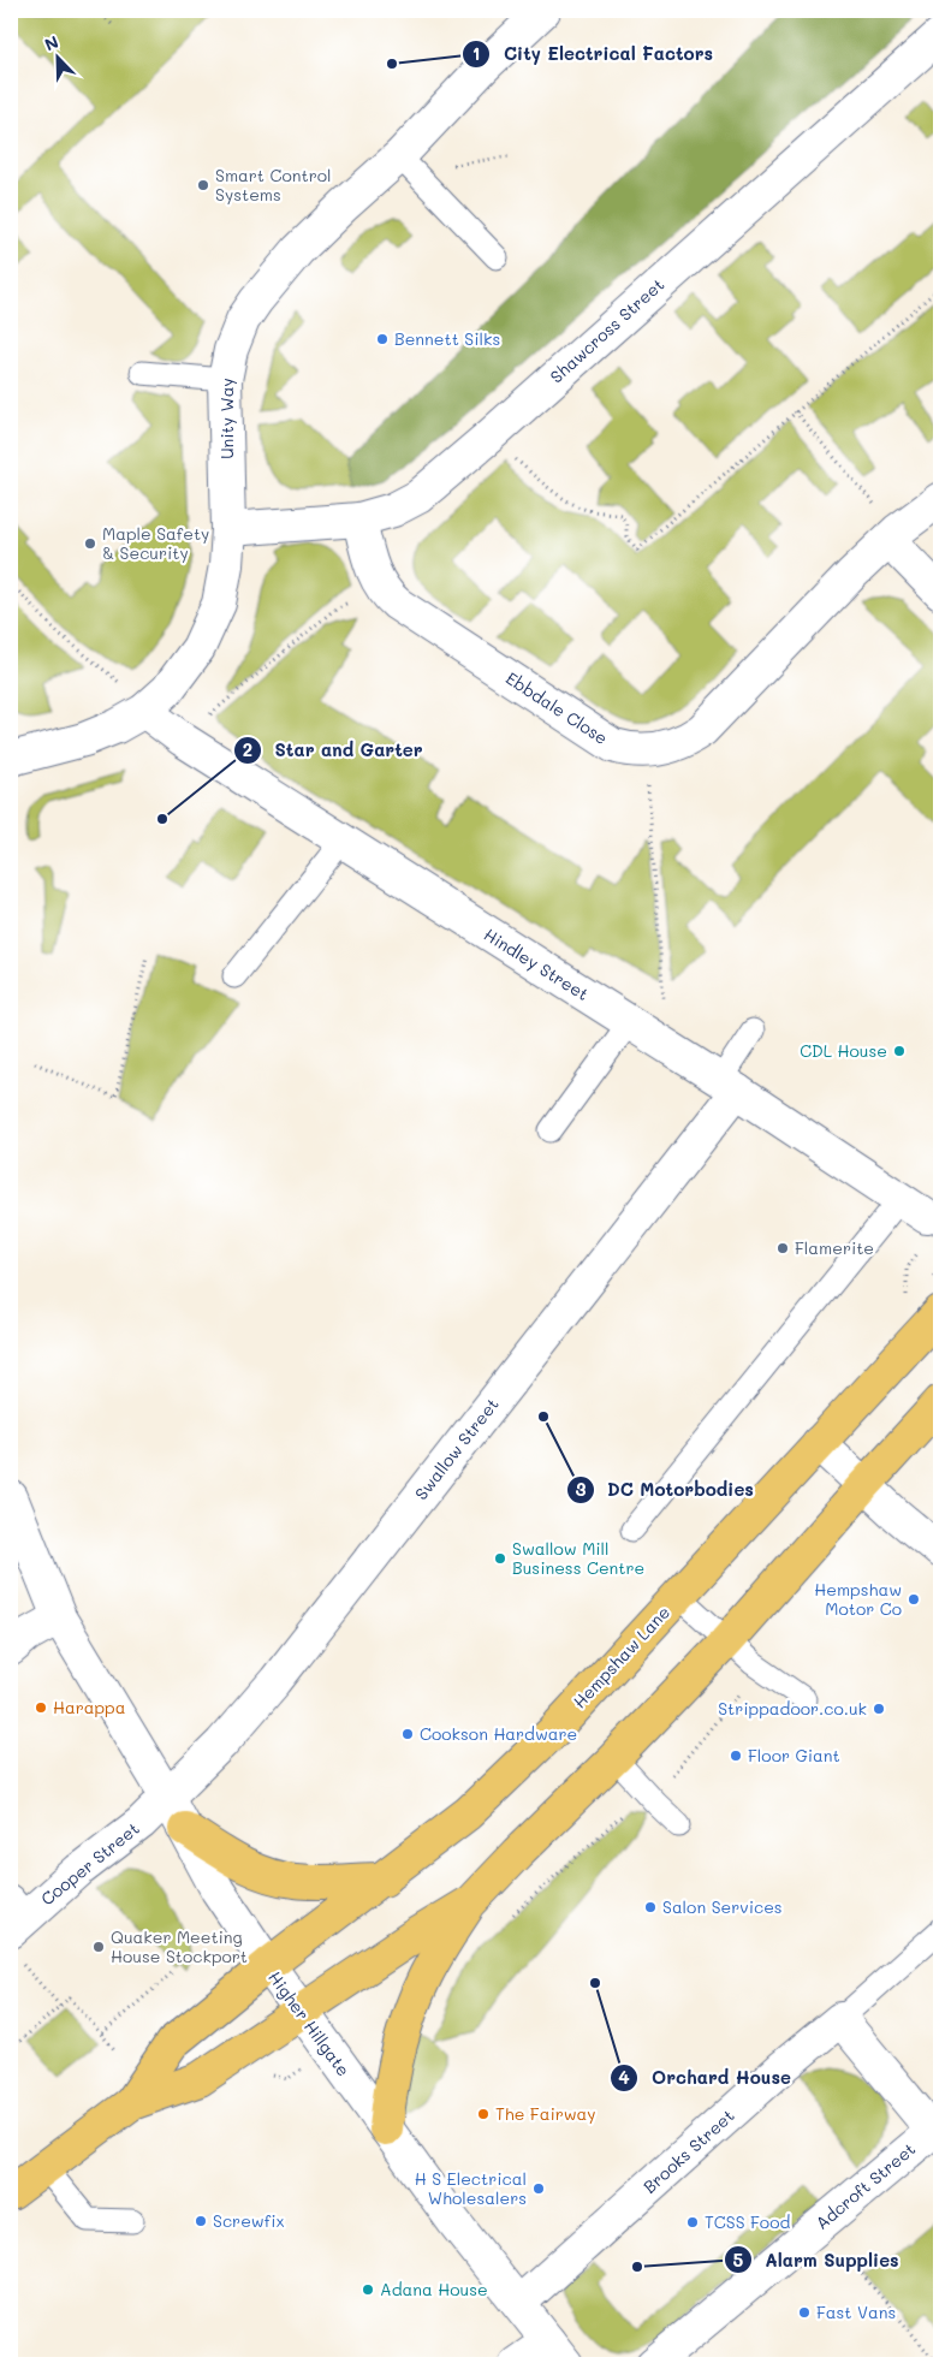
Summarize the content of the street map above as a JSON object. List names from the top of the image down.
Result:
{
  "streets": {
    "main road": ["Hempshaw Lane"],
    "street": [
      "Shawcross Street",
      "Unity Way",
      "Ebbdale Close",
      "Hindley Street",
      "Swallow Street",
      "Cooper Street",
      "Higher Hillgate",
      "Brooks Street",
      "Adcroft Street"
    ]
  },
  "crossings": [
    ["Shawcross Street", "Unity Way"],
    ["Shawcross Street", "Ebbdale Close"],
    ["Unity Way", "Hindley Street"],
    ["Hindley Street", "Swallow Street"],
    ["Swallow Street", "Cooper Street"],
    ["Swallow Street", "Higher Hillgate"],
    ["Hempshaw Lane", "Higher Hillgate"],
    ["Cooper Street", "Higher Hillgate"],
    ["Higher Hillgate", "Brooks Street"]
  ],
  "places": [
    "City Electrical Factors",
    "Smart Control Systems",
    "Bennett Silks",
    "Maple Safety & Security",
    "Star and Garter",
    "CDL House",
    "Flamerite",
    "DC Motorbodies",
    "Swallow Mill Business Centre",
    "Hempshaw Motor Co",
    "Harappa",
    "Strippadoor.co.uk",
    "Cookson Hardware",
    "Floor Giant",
    "Salon Services",
    "Quaker Meeting House Stockport",
    "Orchard House",
    "The Fairway",
    "H S Electrical Wholesalers",
    "Screwfix",
    "TCSS Food",
    "Alarm Supplies",
    "Adana House",
    "Fast Vans"
  ],
  "north": "top left"
}
